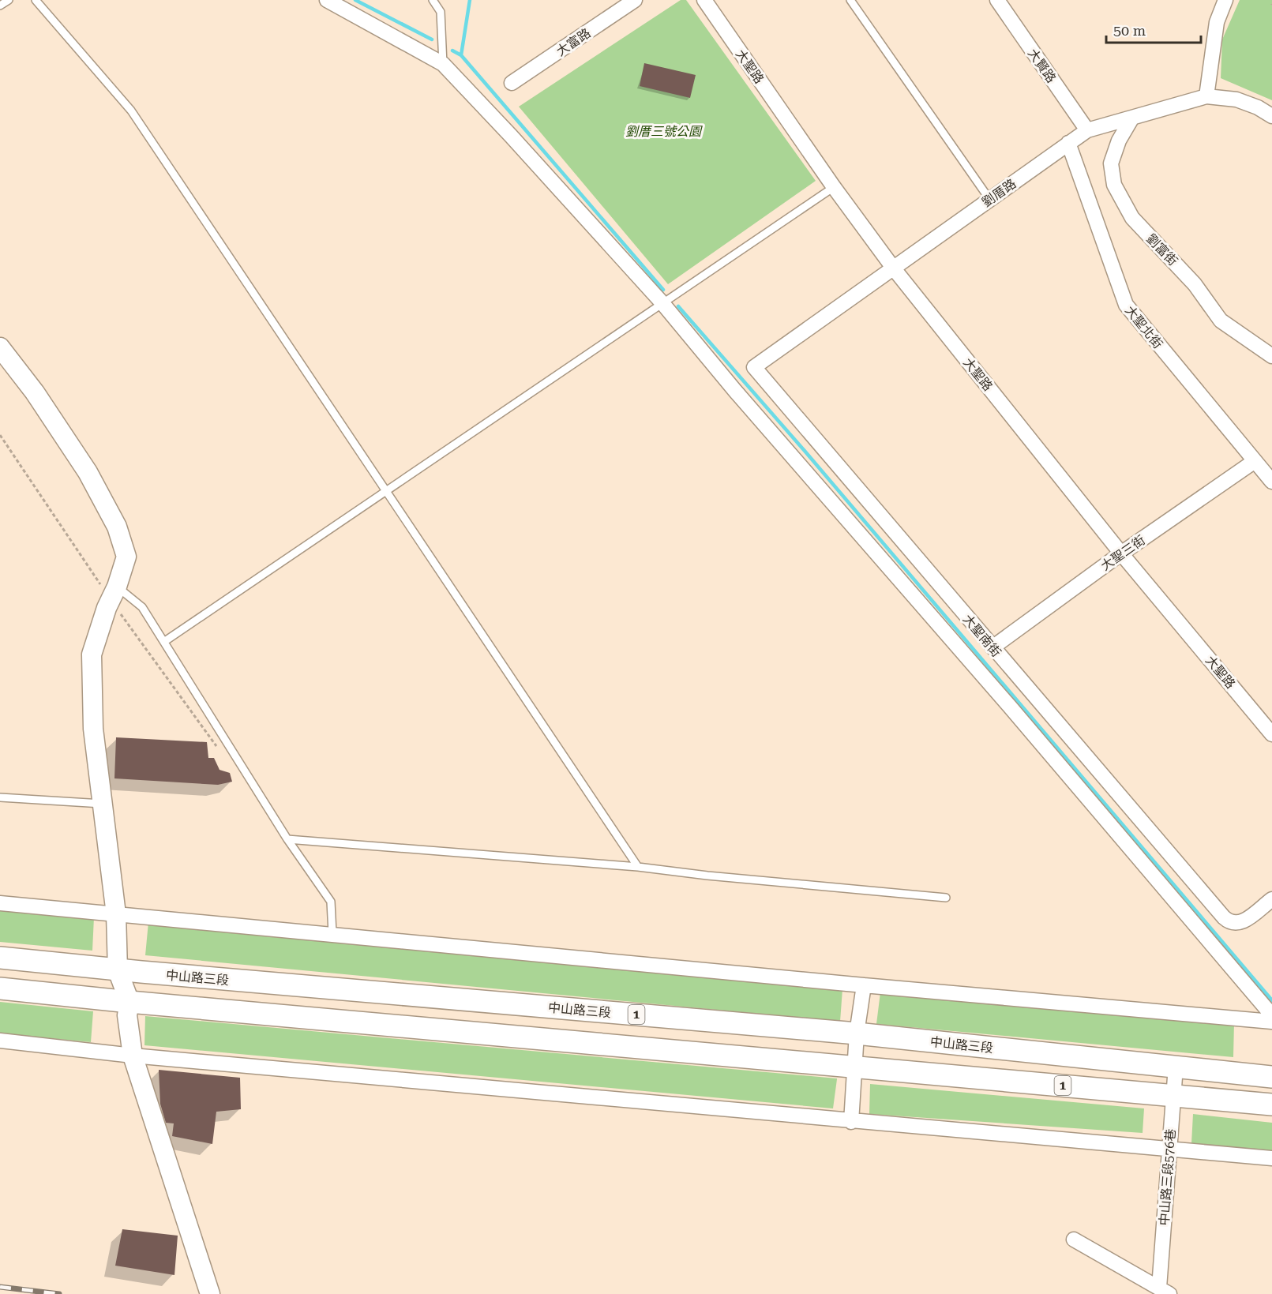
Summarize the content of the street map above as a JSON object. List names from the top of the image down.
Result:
{
  "streets": {
    "main road": ["中山路三段", "1"],
    "street": [
      "大富路",
      "大賢路",
      "大聖路",
      "劉厝路",
      "劉富街",
      "大聖北街",
      "大聖三街",
      "大聖南街",
      "中山路三段576巷"
    ]
  },
  "crossings": [
    ["大賢路", "劉厝路"],
    ["大聖路", "劉厝路"],
    ["大聖路", "大聖三街"],
    ["劉厝路", "劉富街"],
    ["劉厝路", "大聖北街"],
    ["劉厝路", "大聖南街"],
    ["大聖北街", "大聖三街"],
    ["大聖三街", "大聖南街"],
    ["中山路三段", "中山路三段576巷"],
    ["1", "中山路三段576巷"]
  ],
  "parks": ["劉厝三號公園"],
  "scale_bar": "50 m"
}
